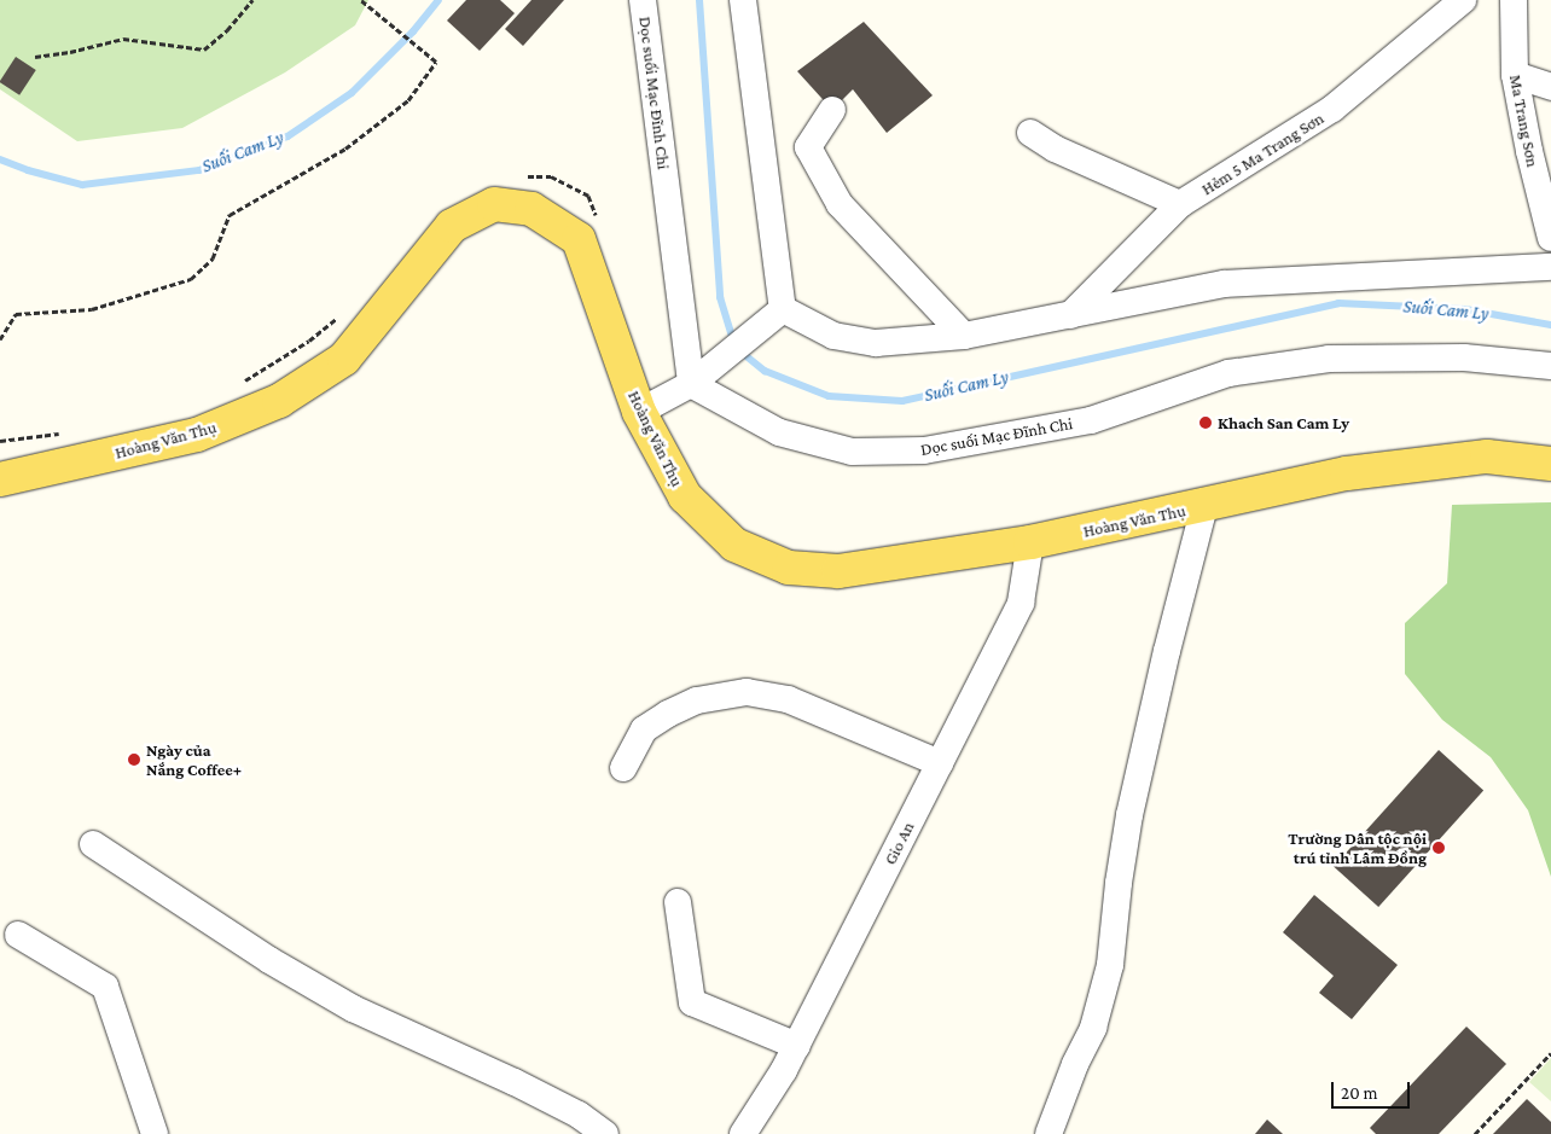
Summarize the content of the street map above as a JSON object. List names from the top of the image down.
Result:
{
  "streets": {
    "main road": ["Hoàng Văn Thụ"],
    "street": [
      "Dọc suối Mạc Đĩnh Chi",
      "Ma Trang Sơn",
      "Hẻm 5 Ma Trang Sơn",
      "Gio An"
    ]
  },
  "crossings": [
    ["Hoàng Văn Thụ", "Gio An"]
  ],
  "water": ["Suối Cam Ly"],
  "places": ["Khach San Cam Ly", "Ngày của Nắng Coffee+", "Trường Dân tộc nội trú tỉnh Lâm Đồng"],
  "scale_bar": "20 m"
}
